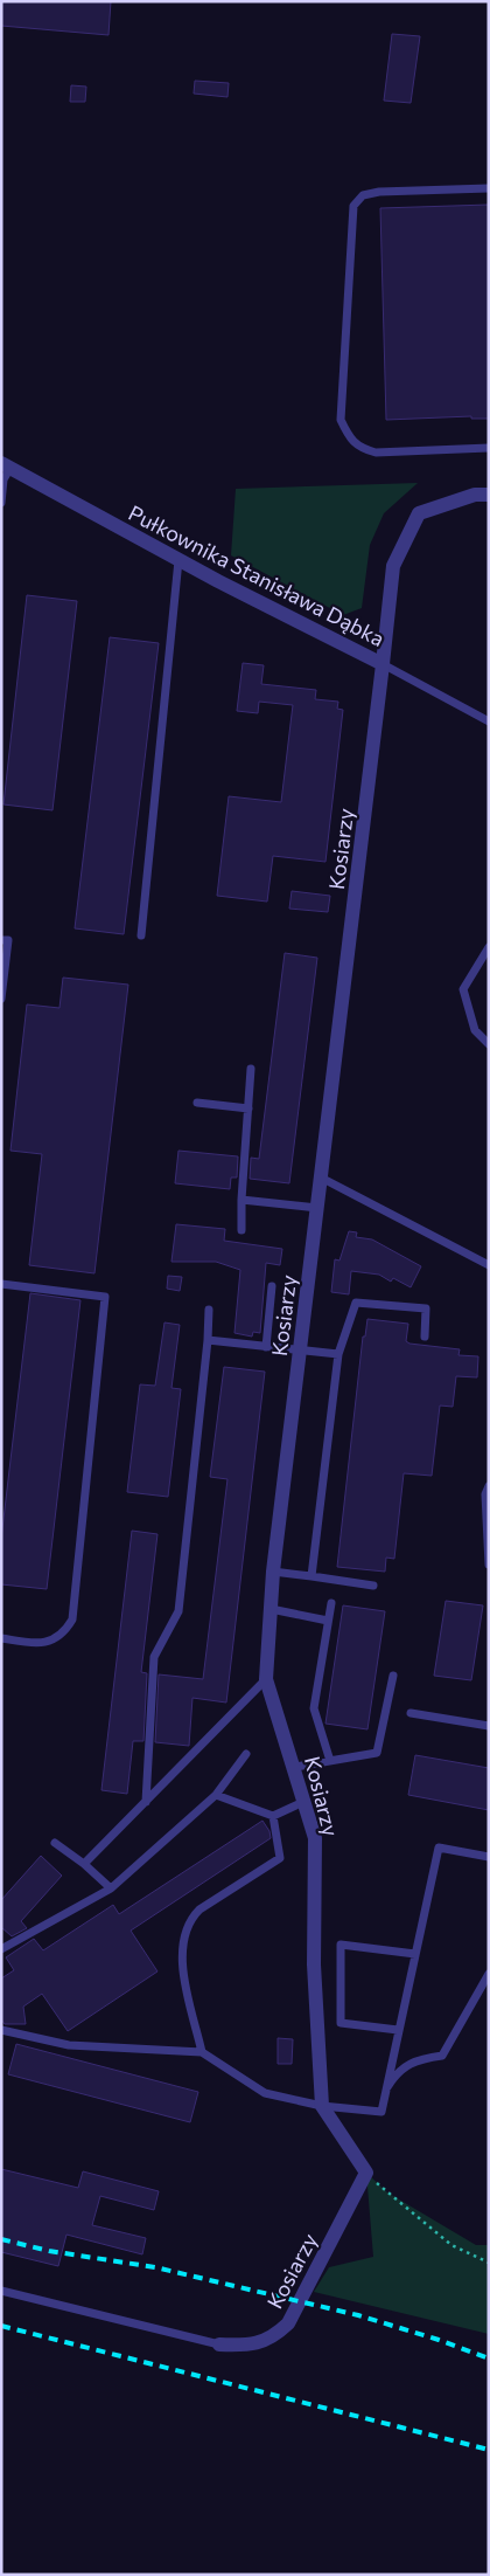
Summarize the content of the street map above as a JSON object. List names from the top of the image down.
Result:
{
  "streets": {
    "street": ["Pułkownika Stanisława Dąbka", "Kosiarzy"]
  },
  "crossings": [
    ["Pułkownika Stanisława Dąbka", "Kosiarzy"]
  ]
}
